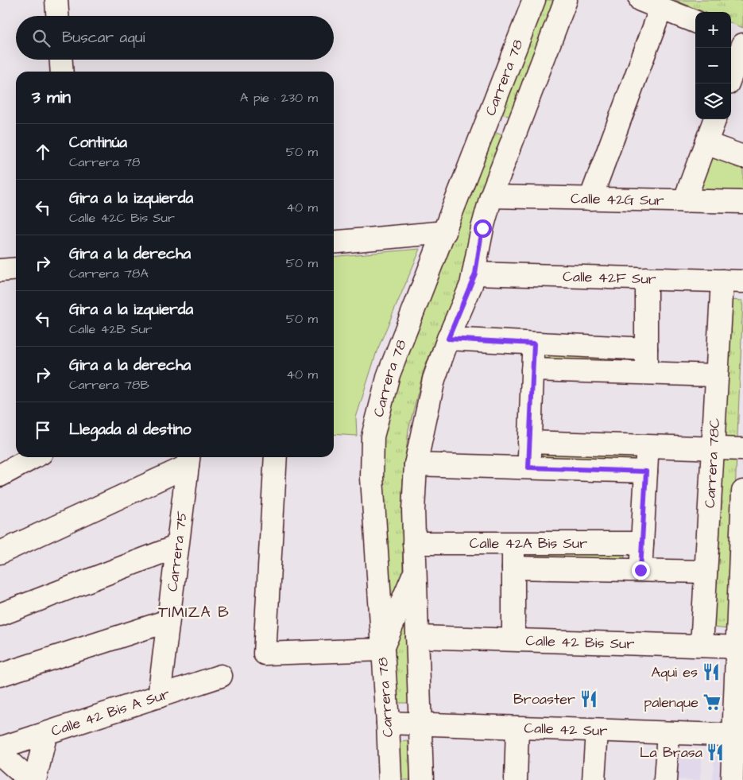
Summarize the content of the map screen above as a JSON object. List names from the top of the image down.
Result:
{
  "streets": {
    "street": [
      "Carrera 78",
      "Calle 42G Sur",
      "Calle 42F Sur",
      "Carrera 78C",
      "Calle 42A Bis Sur",
      "Carrera 75",
      "Calle 42 Bis Sur",
      "Calle 42 Bis A Sur",
      "Calle 42 Sur"
    ]
  },
  "crossings": [
    ["Carrera 78", "Calle 42 Sur"],
    ["Calle 42F Sur", "Carrera 78C"],
    ["Carrera 78C", "Calle 42 Bis Sur"],
    ["Carrera 75", "Calle 42 Bis A Sur"]
  ],
  "districts": ["TIMIZA B"],
  "places": {
    "restaurant": ["Aqui es", "Broaster", "La Brasa"],
    "supermarket": ["palenque"]
  },
  "page": {
    "map_buttons": ["+", "−"],
    "search": "Buscar aquí",
    "heading": ["3 min", "A pie · 230 m"],
    "list": [
      ["Continúa", "Carrera 78", "50 m"],
      ["Gira a la izquierda", "Calle 42C Bis Sur", "40 m"],
      ["Gira a la derecha", "Carrera 78A", "50 m"],
      ["Gira a la izquierda", "Calle 42B Sur", "50 m"],
      ["Gira a la derecha", "Carrera 78B", "40 m"],
      "Llegada al destino"
    ]
  }
}
